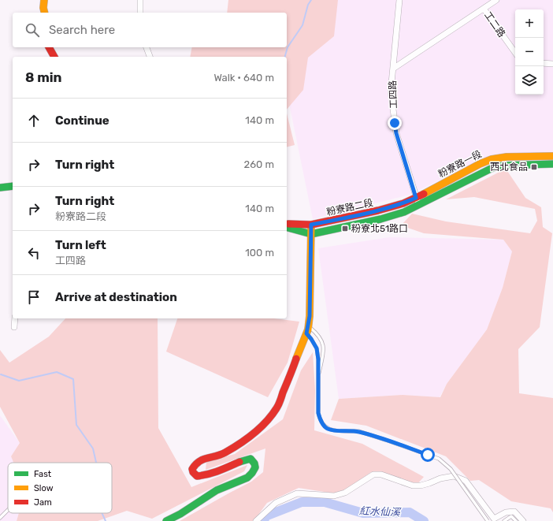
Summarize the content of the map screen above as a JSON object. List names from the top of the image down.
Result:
{
  "streets": {
    "main road": ["粉寮路一段", "粉寮路二段"],
    "street": ["工二路", "工四路"]
  },
  "crossings": [
    ["工四路", "粉寮路一段"],
    ["工四路", "粉寮路二段"],
    ["粉寮路一段", "粉寮路二段"]
  ],
  "water": ["紅水仙溪"],
  "places": {
    "transit": ["西北食品", "粉寮北51路口"]
  },
  "legend": ["Fast", "Slow", "Jam"],
  "page": {
    "map_buttons": ["+", "−"],
    "search": "Search here",
    "heading": ["8 min", "Walk · 640 m"],
    "list": [
      ["Continue", "140 m"],
      ["Turn right", "260 m"],
      ["Turn right", "粉寮路二段", "140 m"],
      ["Turn left", "工四路", "100 m"],
      "Arrive at destination"
    ]
  }
}
